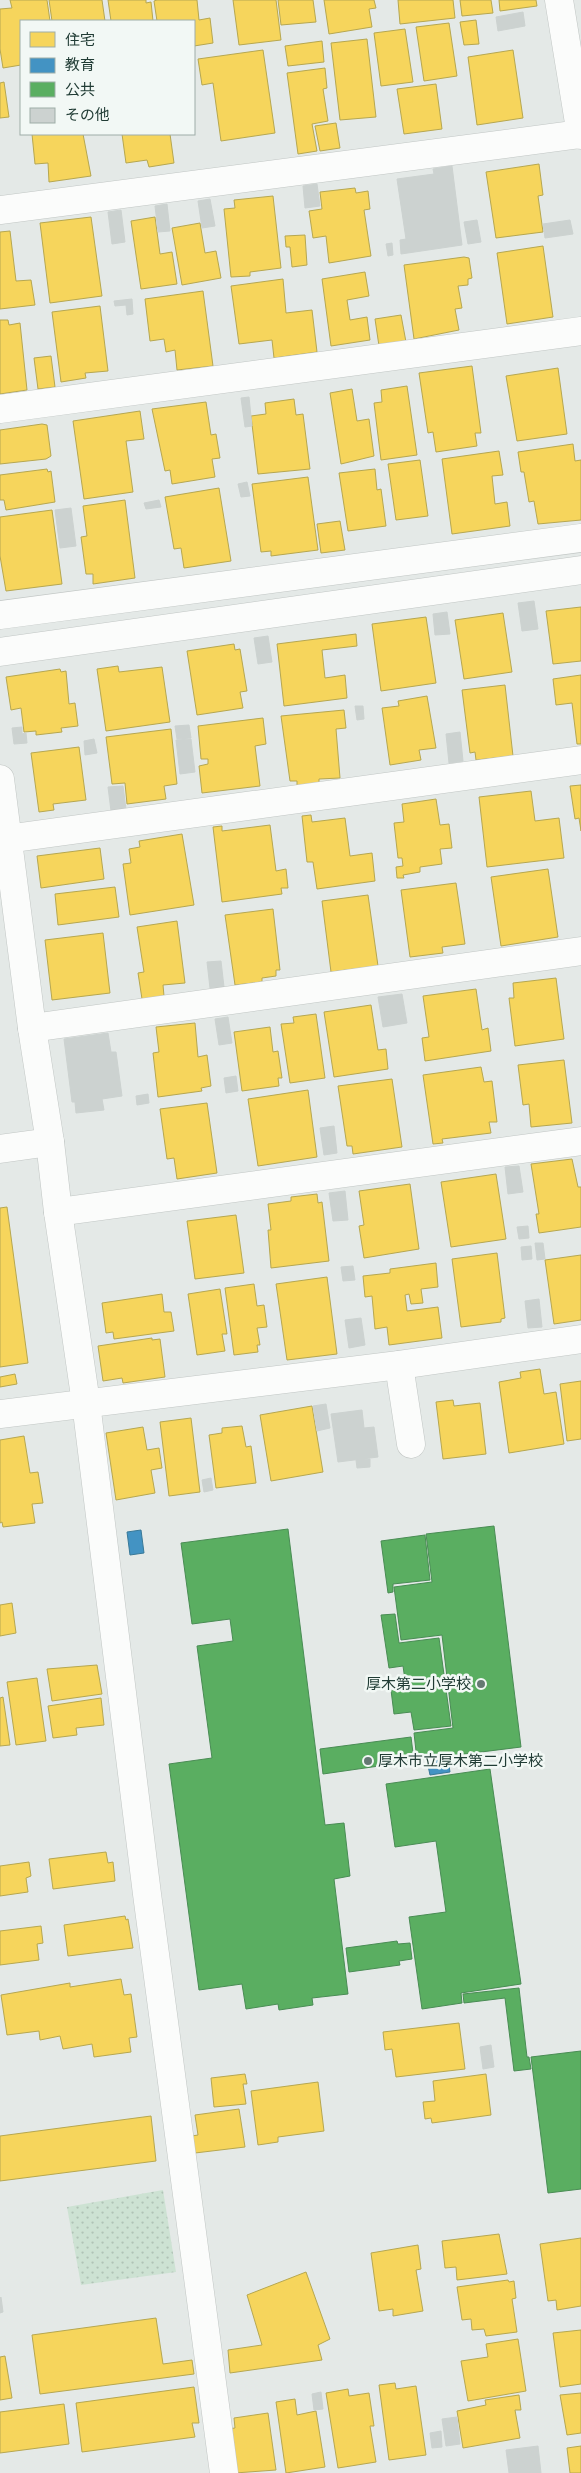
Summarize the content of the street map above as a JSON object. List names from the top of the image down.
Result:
{
  "places": ["厚木第二小学校", "厚木市立厚木第二小学校"],
  "legend": [
    "住宅",
    "教育",
    "公共",
    "その他"
  ]
}
